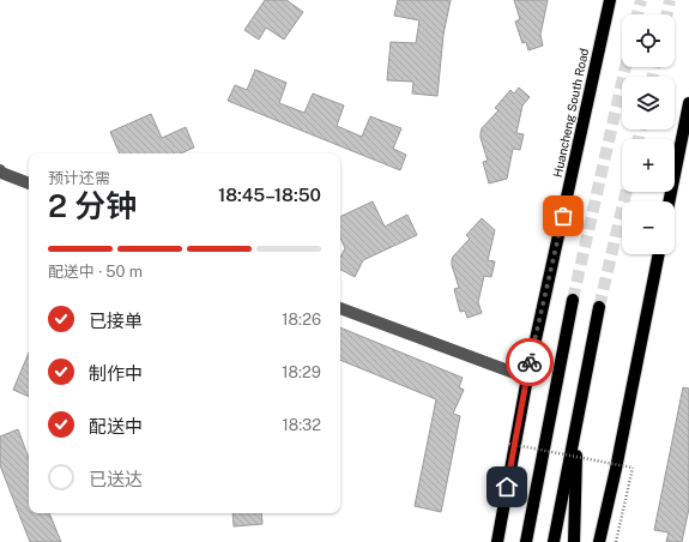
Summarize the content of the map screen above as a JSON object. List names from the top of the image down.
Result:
{
  "streets": {
    "main road": ["Huancheng South Road"]
  },
  "page": {
    "map_buttons": ["+", "−"],
    "heading": ["2 分钟", "预计还需", "18:45–18:50"],
    "bar": "配送中 · 50 m",
    "list": [
      ["已接单", "18:26"],
      ["制作中", "18:29"],
      ["配送中", "18:32"],
      "已送达"
    ]
  }
}
